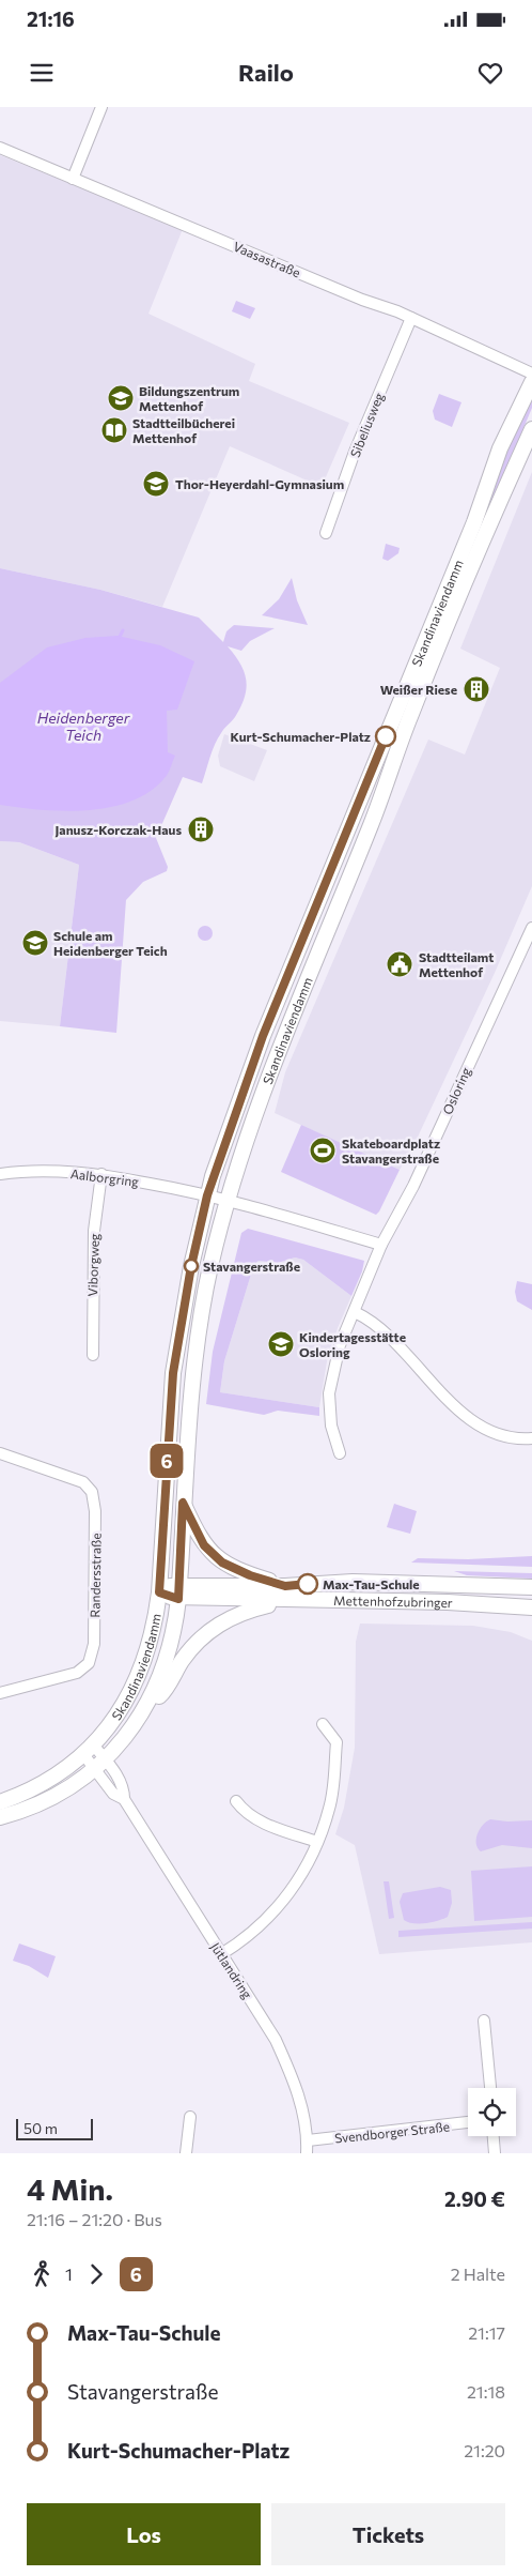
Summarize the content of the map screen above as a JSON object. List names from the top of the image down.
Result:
{
  "streets": {
    "main road": ["Skandinaviendamm", "Mettenhofzubringer"],
    "street": [
      "Vaasastraße",
      "Sibeliusweg",
      "Osloring",
      "Aalborgring",
      "Viborgweg",
      "Randersstraße",
      "Jütlandring",
      "Svendborger Straße"
    ]
  },
  "crossings": [
    ["Vaasastraße", "Sibeliusweg"],
    ["Skandinaviendamm", "Aalborgring"],
    ["Skandinaviendamm", "Mettenhofzubringer"],
    ["Skandinaviendamm", "Jütlandring"],
    ["Aalborgring", "Viborgweg"],
    ["Jütlandring", "Svendborger Straße"]
  ],
  "water": ["Heidenberger Teich"],
  "places": {
    "school or university": [
      "Bildungszentrum Mettenhof",
      "Thor-Heyerdahl-Gymnasium",
      "Schule am Heidenberger Teich",
      "Kindertagesstätte Osloring"
    ],
    "library": ["Stadtteilbücherei Mettenhof"],
    "building": ["Weißer Riese", "Janusz-Korczak-Haus"],
    "other": ["Kurt-Schumacher-Platz", "Stavangerstraße", "Max-Tau-Schule"],
    "public building": ["Stadtteilamt Mettenhof"],
    "sports": ["Skateboardplatz Stavangerstraße"]
  },
  "lines": ["bus line 6"],
  "scale_bar": "50 m",
  "page": {
    "status": "21:16",
    "header": "Railo",
    "on_map": "6",
    "scale": "50 m",
    "heading": ["4 Min.", "21:16 – 21:20 · Bus", "2.90 €"],
    "legs": ["1", "6", "2 Halte"],
    "list": [
      {
        "name": "Max-Tau-Schule",
        "value": "21:17"
      },
      {
        "name": "Stavangerstraße",
        "value": "21:18"
      },
      {
        "name": "Kurt-Schumacher-Platz",
        "value": "21:20"
      }
    ],
    "buttons": ["Los", "Tickets"]
  }
}
